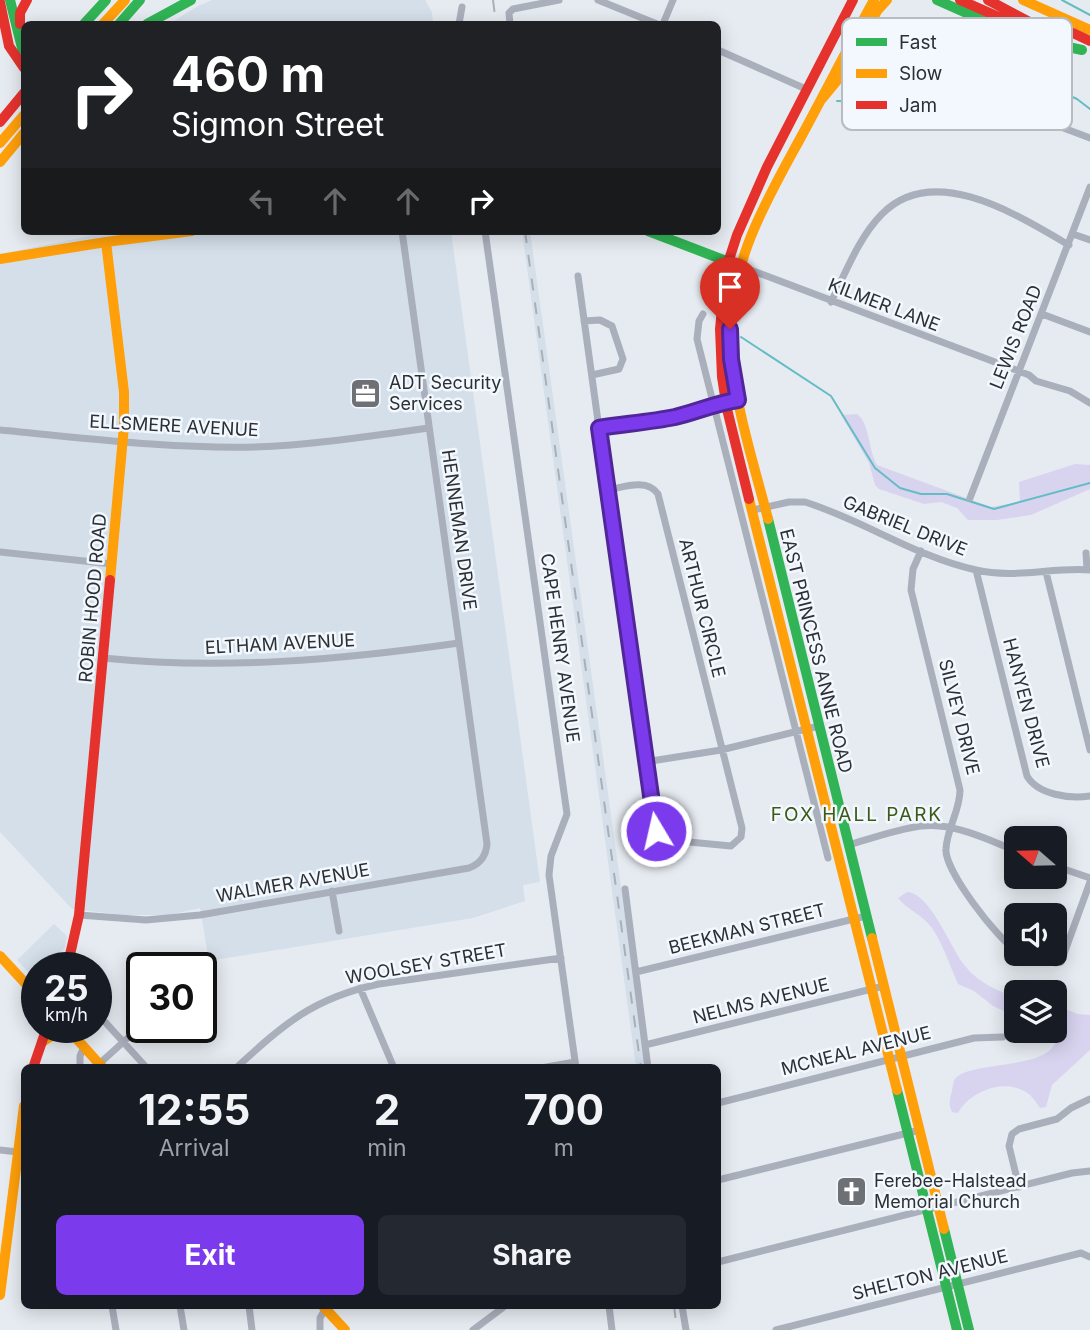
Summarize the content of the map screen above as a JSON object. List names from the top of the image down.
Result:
{
  "streets": {
    "main road": ["KILMER LANE", "ROBIN HOOD ROAD", "EAST PRINCESS ANNE ROAD"],
    "street": [
      "LEWIS ROAD",
      "ELLSMERE AVENUE",
      "GABRIEL DRIVE",
      "HENNEMAN DRIVE",
      "ARTHUR CIRCLE",
      "ELTHAM AVENUE",
      "CAPE HENRY AVENUE",
      "HANYEN DRIVE",
      "SILVEY DRIVE",
      "WALMER AVENUE",
      "BEEKMAN STREET",
      "WOOLSEY STREET",
      "NELMS AVENUE",
      "MCNEAL AVENUE",
      "SHELTON AVENUE"
    ]
  },
  "crossings": [
    ["KILMER LANE", "LEWIS ROAD"],
    ["KILMER LANE", "EAST PRINCESS ANNE ROAD"],
    ["ELLSMERE AVENUE", "HENNEMAN DRIVE"],
    ["ELLSMERE AVENUE", "ROBIN HOOD ROAD"],
    ["GABRIEL DRIVE", "EAST PRINCESS ANNE ROAD"],
    ["GABRIEL DRIVE", "HANYEN DRIVE"],
    ["GABRIEL DRIVE", "SILVEY DRIVE"],
    ["HENNEMAN DRIVE", "ELTHAM AVENUE"],
    ["HENNEMAN DRIVE", "WALMER AVENUE"],
    ["ROBIN HOOD ROAD", "ELTHAM AVENUE"],
    ["ROBIN HOOD ROAD", "WALMER AVENUE"],
    ["CAPE HENRY AVENUE", "WOOLSEY STREET"],
    ["EAST PRINCESS ANNE ROAD", "BEEKMAN STREET"],
    ["EAST PRINCESS ANNE ROAD", "NELMS AVENUE"],
    ["EAST PRINCESS ANNE ROAD", "MCNEAL AVENUE"],
    ["EAST PRINCESS ANNE ROAD", "SHELTON AVENUE"]
  ],
  "districts": ["FOX HALL PARK"],
  "places": {
    "office": ["ADT Security Services"],
    "church": ["Ferebee-Halstead Memorial Church"]
  },
  "legend": ["Fast", "Slow", "Jam"],
  "north": "left",
  "page": {
    "turn": ["460 m", "Sigmon Street"],
    "speed": "25 km/h",
    "limit": "30",
    "eta": [
      "12:55",
      "Arrival",
      "2",
      "min",
      "700",
      "m"
    ],
    "buttons": ["Exit", "Share"]
  }
}
